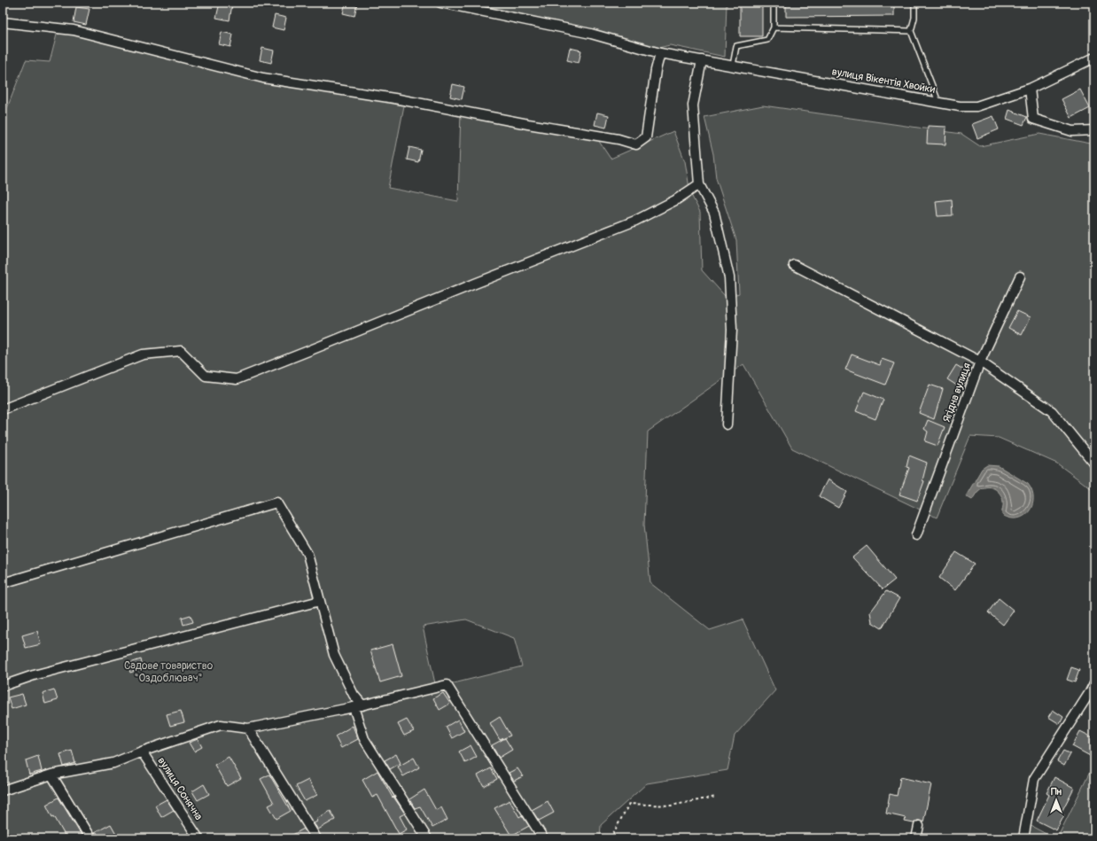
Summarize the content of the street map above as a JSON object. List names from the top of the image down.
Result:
{
  "streets": {
    "street": ["вулиця Вікентія Хвойки", "Ягідна вулиця", "вулиця Сонячна"]
  },
  "parks": ["Садове товариство \"Оздоблювач\""],
  "north": "top"
}
